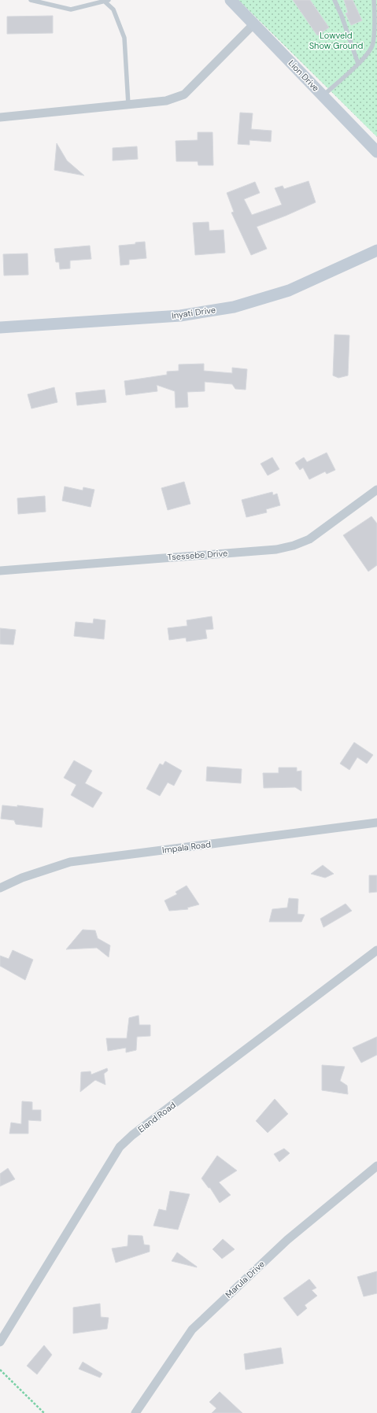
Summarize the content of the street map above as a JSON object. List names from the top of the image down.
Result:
{
  "streets": {
    "street": [
      "Lion Drive",
      "Inyati Drive",
      "Tsessebe Drive",
      "Impala Road",
      "Eland Road",
      "Marula Drive"
    ]
  },
  "parks": ["Lowveld Show Ground"]
}
